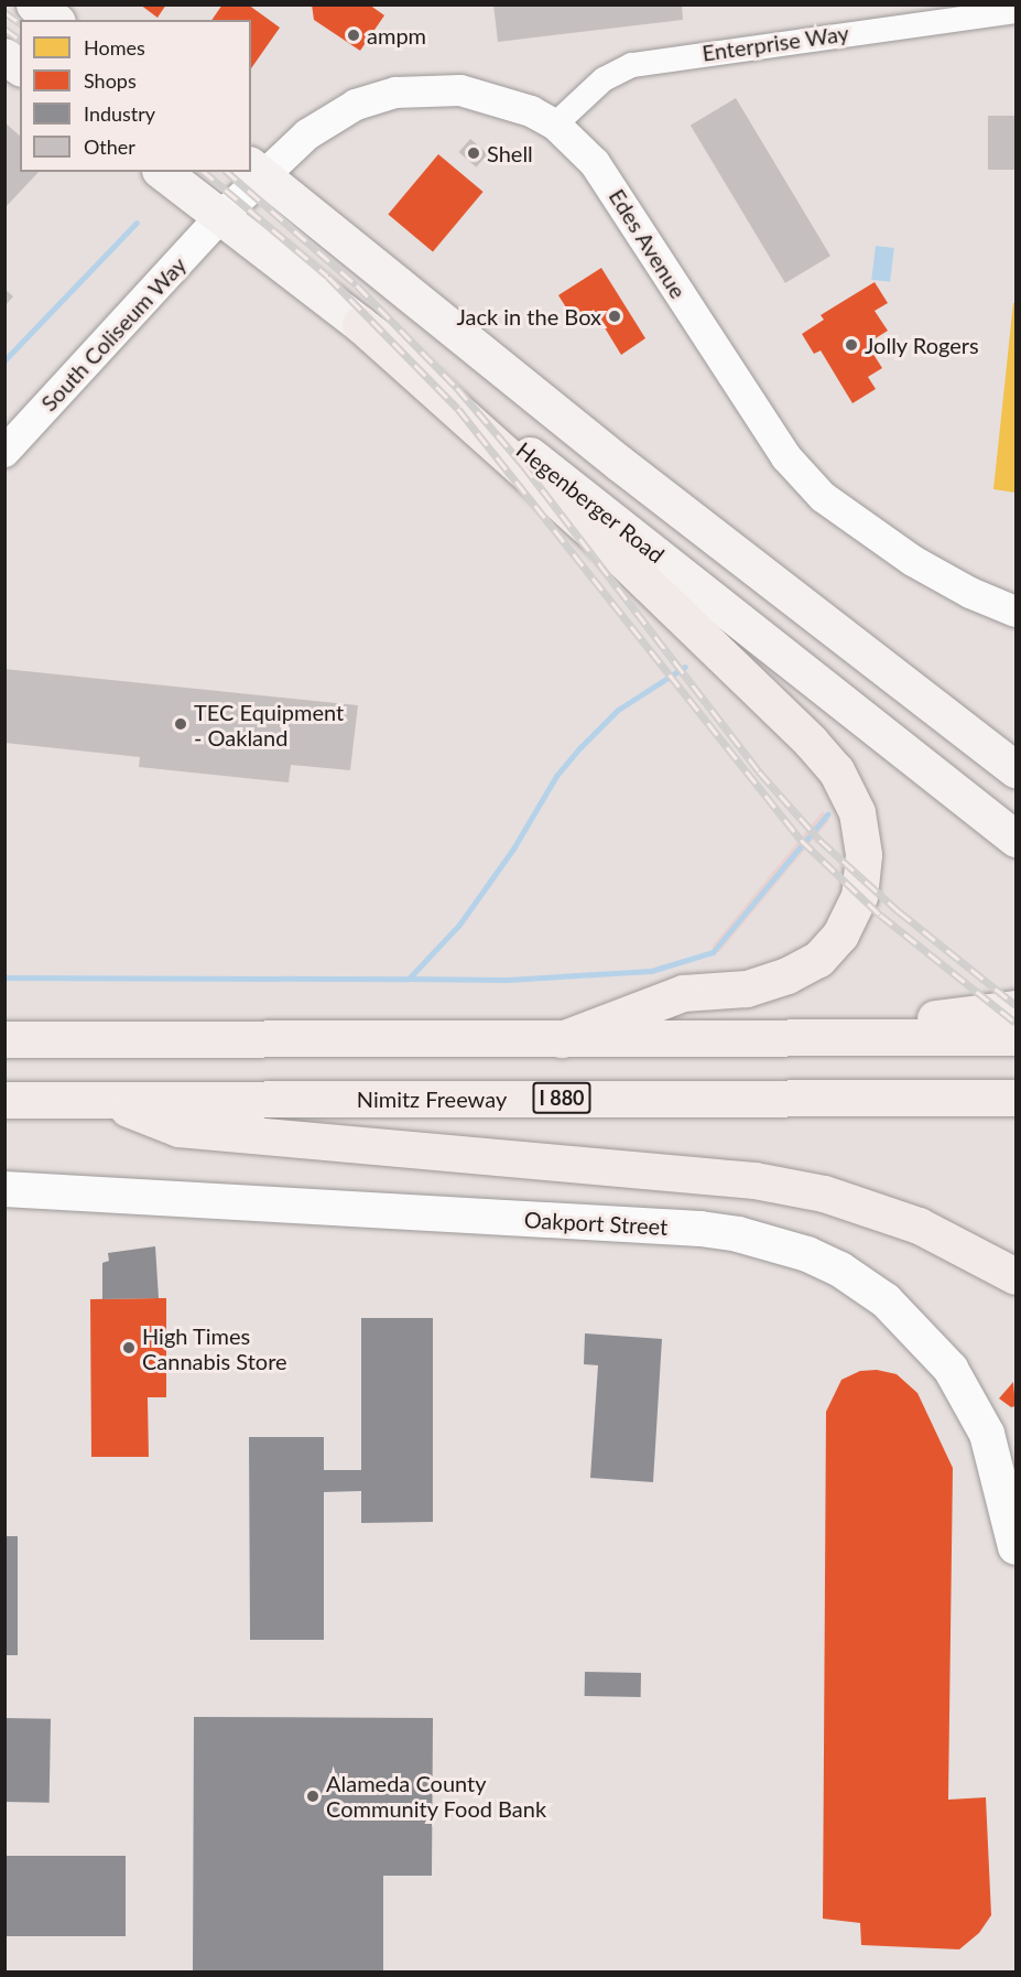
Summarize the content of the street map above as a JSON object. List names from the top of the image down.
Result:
{
  "streets": {
    "highway": ["I 880", "Nimitz Freeway"],
    "main road": ["Hegenberger Road", "Oakport Street"],
    "street": ["Enterprise Way", "Edes Avenue", "South Coliseum Way"]
  },
  "crossings": [
    ["Enterprise Way", "Edes Avenue"],
    ["Edes Avenue", "South Coliseum Way"],
    ["Edes Avenue", "Hegenberger Road"],
    ["South Coliseum Way", "Hegenberger Road"]
  ],
  "places": [
    "ampm",
    "Shell",
    "Jack in the Box",
    "Jolly Rogers",
    "TEC Equipment - Oakland",
    "High Times Cannabis Store",
    "Alameda County Community Food Bank"
  ],
  "legend": [
    "Homes",
    "Shops",
    "Industry",
    "Other"
  ]
}
